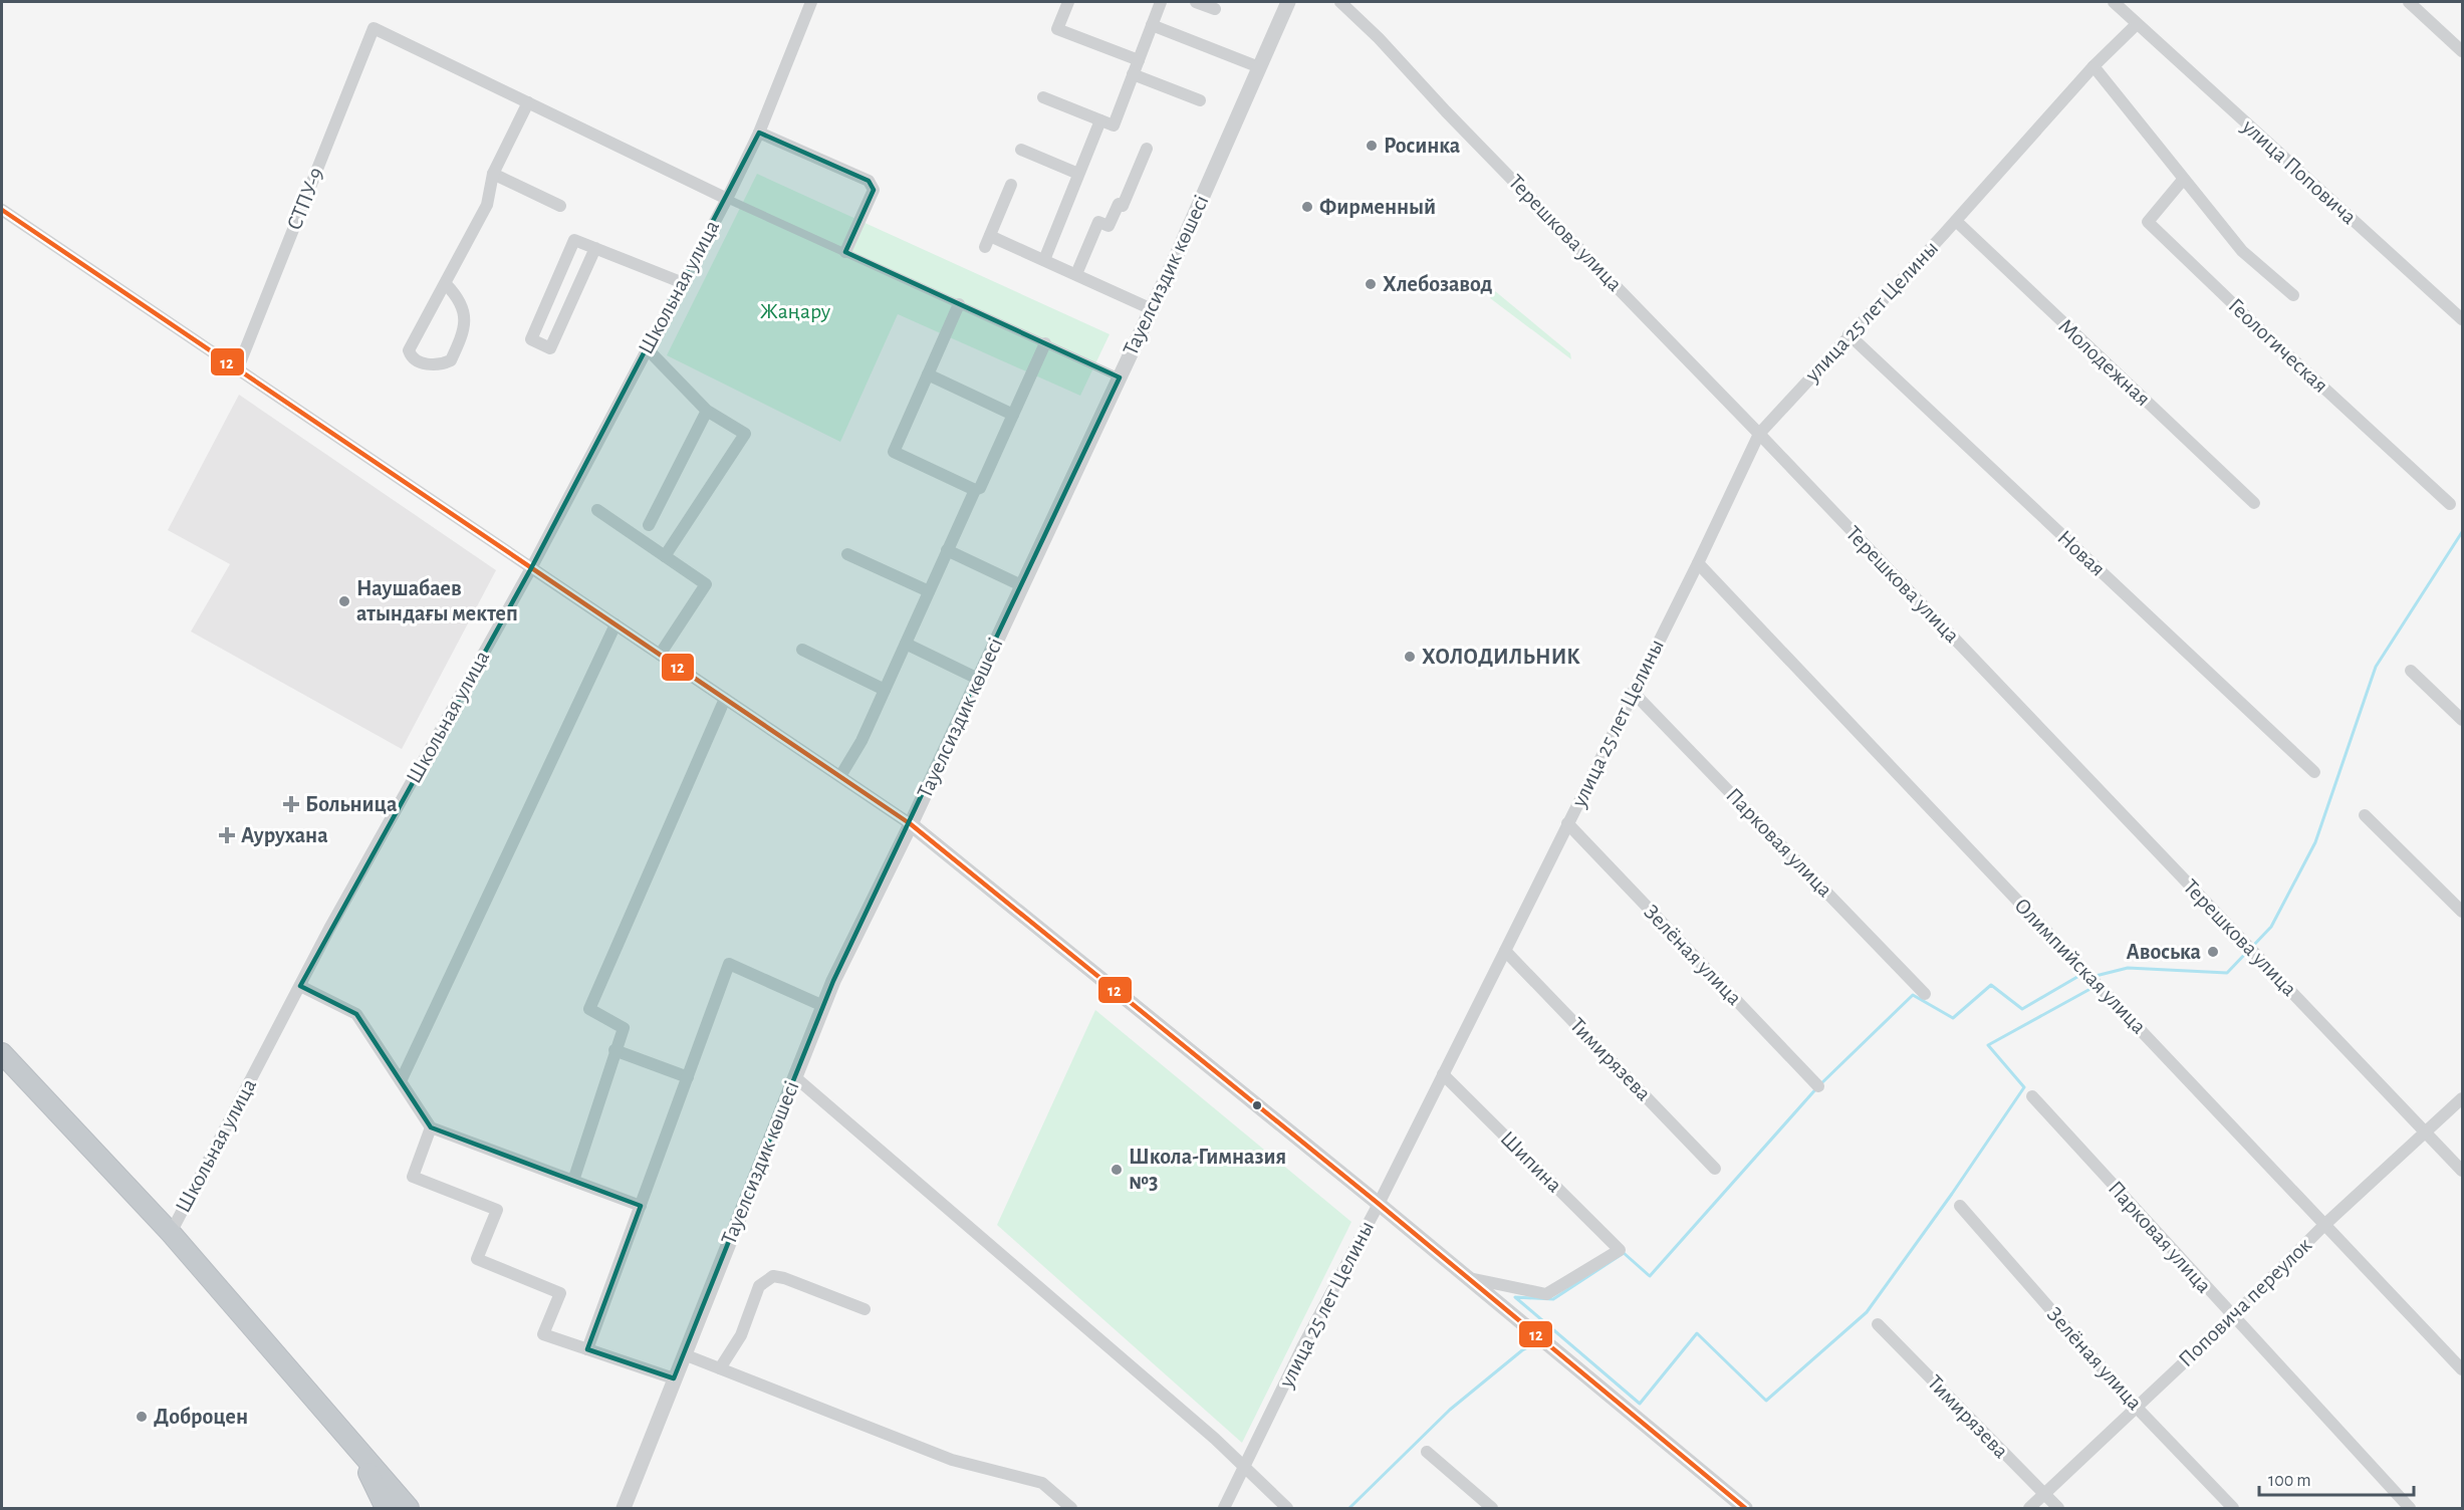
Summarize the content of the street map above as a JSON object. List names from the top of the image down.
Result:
{
  "streets": {
    "street": [
      "улица Поповича",
      "СТПУ-9",
      "Терешкова улица",
      "Тауелсиздик көшесі",
      "Школьная улица",
      "улица 25 лет Целины",
      "Геологическая",
      "Молодежная",
      "Новая",
      "Парковая улица",
      "Зелёная улица",
      "Олимпийская улица",
      "Тимирязева",
      "Шипина",
      "Поповича переулок"
    ]
  },
  "crossings": [
    ["улица Поповича", "улица 25 лет Целины"],
    ["Терешкова улица", "улица 25 лет Целины"],
    ["Терешкова улица", "Поповича переулок"],
    ["улица 25 лет Целины", "Геологическая"],
    ["улица 25 лет Целины", "Молодежная"],
    ["улица 25 лет Целины", "Новая"],
    ["улица 25 лет Целины", "Парковая улица"],
    ["улица 25 лет Целины", "Зелёная улица"],
    ["улица 25 лет Целины", "Олимпийская улица"],
    ["улица 25 лет Целины", "Тимирязева"],
    ["улица 25 лет Целины", "Шипина"],
    ["Парковая улица", "Поповича переулок"],
    ["Зелёная улица", "Поповича переулок"],
    ["Олимпийская улица", "Поповича переулок"],
    ["Тимирязева", "Поповича переулок"]
  ],
  "parks": ["Жаңару"],
  "places": {
    "other": [
      "Росинка",
      "Фирменный",
      "Хлебозавод",
      "Наушабаев атындағы мектеп",
      "ХОЛОДИЛЬНИК",
      "Авоська",
      "Школа-Гимназия №3",
      "Доброцен"
    ],
    "health": ["Больница", "Аурухана"]
  },
  "lines": ["transit line 12"],
  "scale_bar": "100 m"
}
